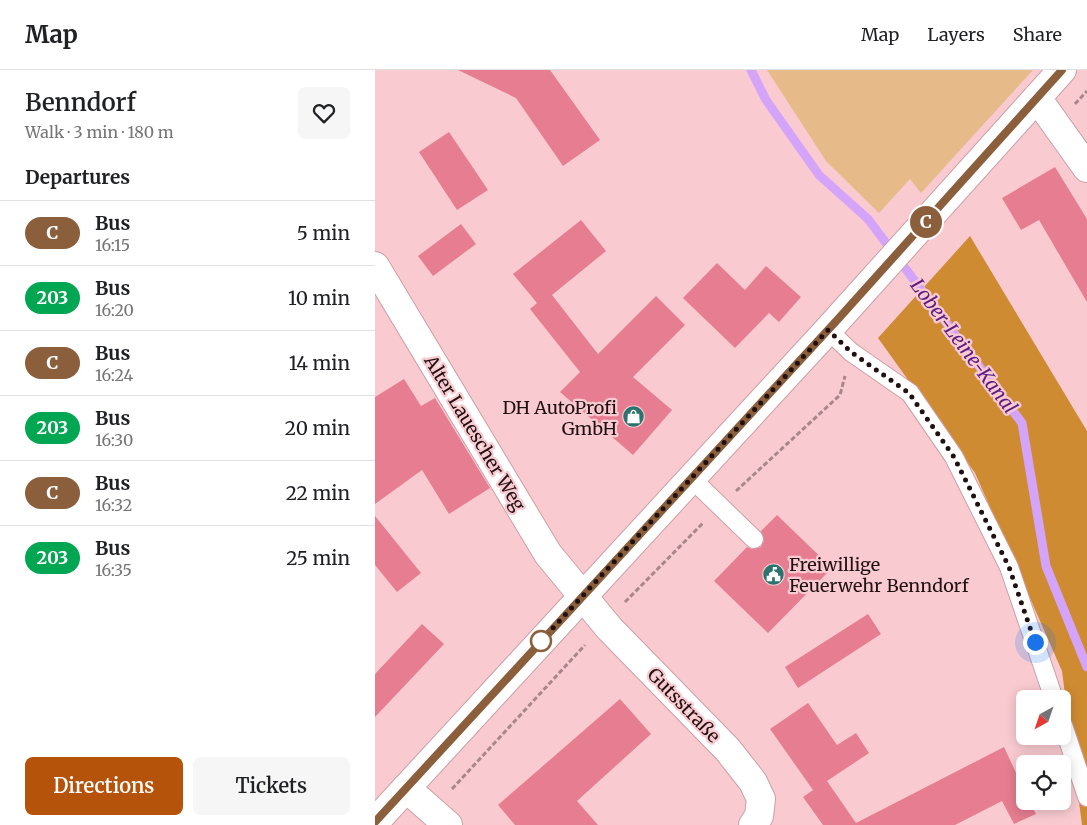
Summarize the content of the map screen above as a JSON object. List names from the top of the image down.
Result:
{
  "streets": {
    "street": ["Alter Lauescher Weg", "Gutsstraße"]
  },
  "crossings": [
    ["Alter Lauescher Weg", "Gutsstraße"]
  ],
  "water": ["Lober-Leine-Kanal"],
  "places": {
    "shop": ["DH AutoProfi GmbH"],
    "public building": ["Freiwillige Feuerwehr Benndorf"]
  },
  "lines": ["bus line C"],
  "north": "bottom left",
  "page": {
    "header": "Map",
    "nav": ["Map", "Layers", "Share"],
    "heading": [
      ["Benndorf", "Walk · 3 min · 180 m"],
      "Departures"
    ],
    "on_map": "C",
    "list": [
      {
        "mark": "C",
        "name": "Bus",
        "note": "16:15",
        "value": "5 min"
      },
      {
        "mark": "203",
        "name": "Bus",
        "note": "16:20",
        "value": "10 min"
      },
      {
        "mark": "C",
        "name": "Bus",
        "note": "16:24",
        "value": "14 min"
      },
      {
        "mark": "203",
        "name": "Bus",
        "note": "16:30",
        "value": "20 min"
      },
      {
        "mark": "C",
        "name": "Bus",
        "note": "16:32",
        "value": "22 min"
      },
      {
        "mark": "203",
        "name": "Bus",
        "note": "16:35",
        "value": "25 min"
      }
    ],
    "buttons": ["Directions", "Tickets"]
  }
}
